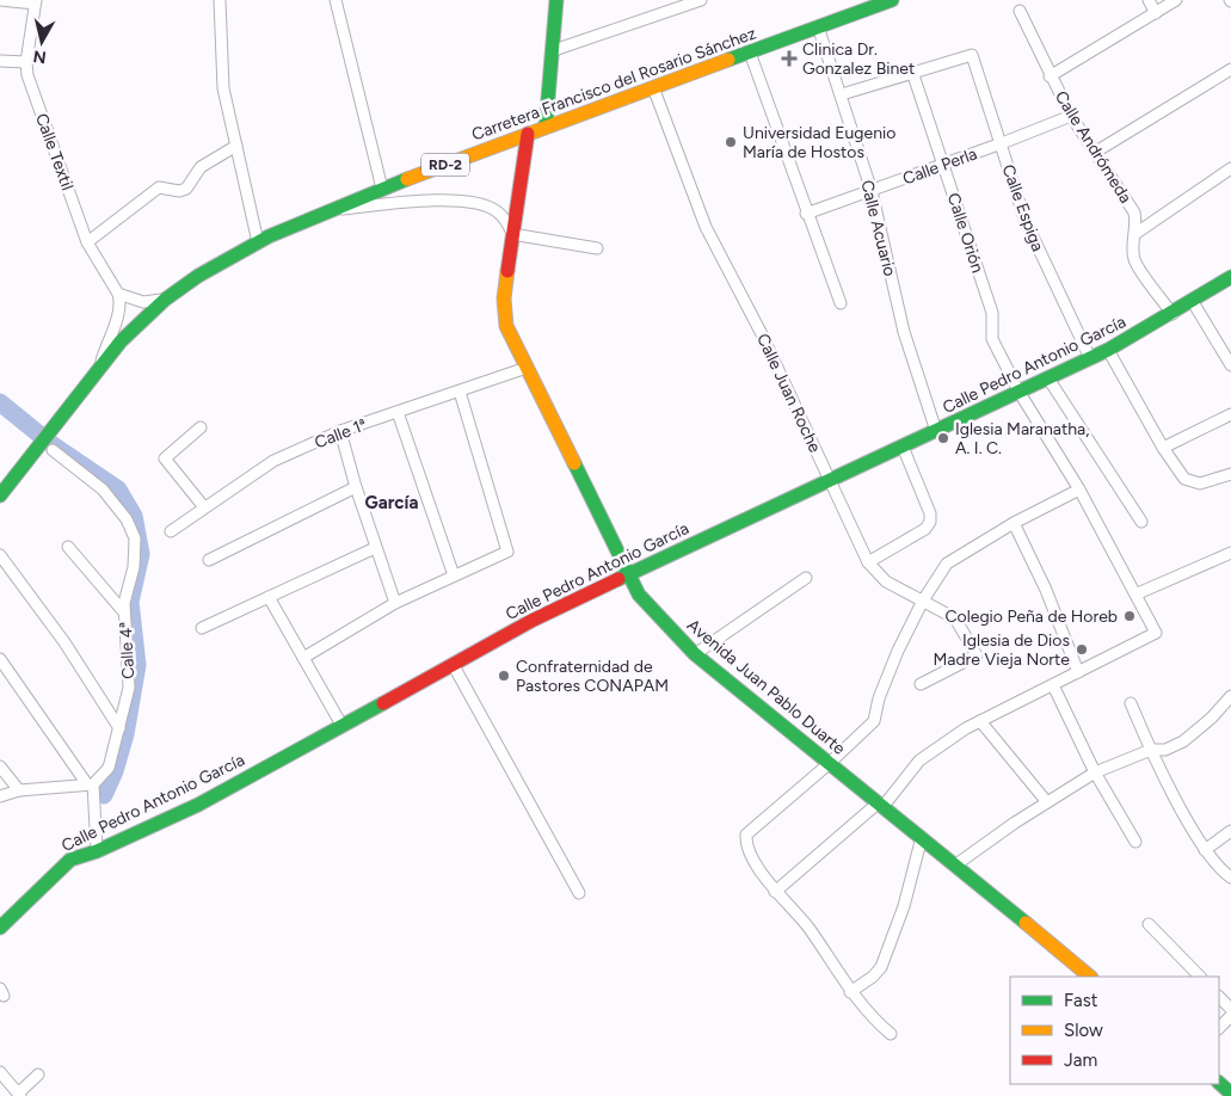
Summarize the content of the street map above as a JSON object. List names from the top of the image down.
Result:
{
  "streets": {
    "main road": [
      "Carretera Francisco del Rosario Sánchez",
      "RD-2",
      "Calle Pedro Antonio García",
      "Avenida Juan Pablo Duarte"
    ],
    "street": [
      "Calle Andrómeda",
      "Calle Textil",
      "Calle Perla",
      "Calle Espiga",
      "Calle Acuario",
      "Calle Orión",
      "Calle Juan Roche",
      "Calle 1ª",
      "Calle 4ª"
    ]
  },
  "crossings": [
    ["Carretera Francisco del Rosario Sánchez", "Calle Acuario"],
    ["Carretera Francisco del Rosario Sánchez", "Calle Juan Roche"],
    ["Carretera Francisco del Rosario Sánchez", "Calle 4ª"],
    ["Carretera Francisco del Rosario Sánchez", "Avenida Juan Pablo Duarte"],
    ["Calle Andrómeda", "Calle Perla"],
    ["Calle Andrómeda", "Calle Pedro Antonio García"],
    ["Calle Perla", "Calle Espiga"],
    ["Calle Perla", "Calle Acuario"],
    ["Calle Perla", "Calle Orión"],
    ["Calle Espiga", "Calle Orión"],
    ["Calle Espiga", "Calle Pedro Antonio García"],
    ["Calle Acuario", "Calle Pedro Antonio García"],
    ["Calle Orión", "Calle Pedro Antonio García"],
    ["Calle Pedro Antonio García", "Calle Juan Roche"],
    ["Calle Pedro Antonio García", "Avenida Juan Pablo Duarte"],
    ["Calle 1ª", "Avenida Juan Pablo Duarte"]
  ],
  "districts": ["García"],
  "places": {
    "health": ["Clinica Dr. Gonzalez Binet"],
    "other": [
      "Universidad Eugenio María de Hostos",
      "Iglesia Maranatha, A. I. C.",
      "Colegio Peña de Horeb",
      "Iglesia de Dios Madre Vieja Norte",
      "Confraternidad de Pastores CONAPAM"
    ]
  },
  "legend": ["Fast", "Slow", "Jam"],
  "north": "bottom"
}
